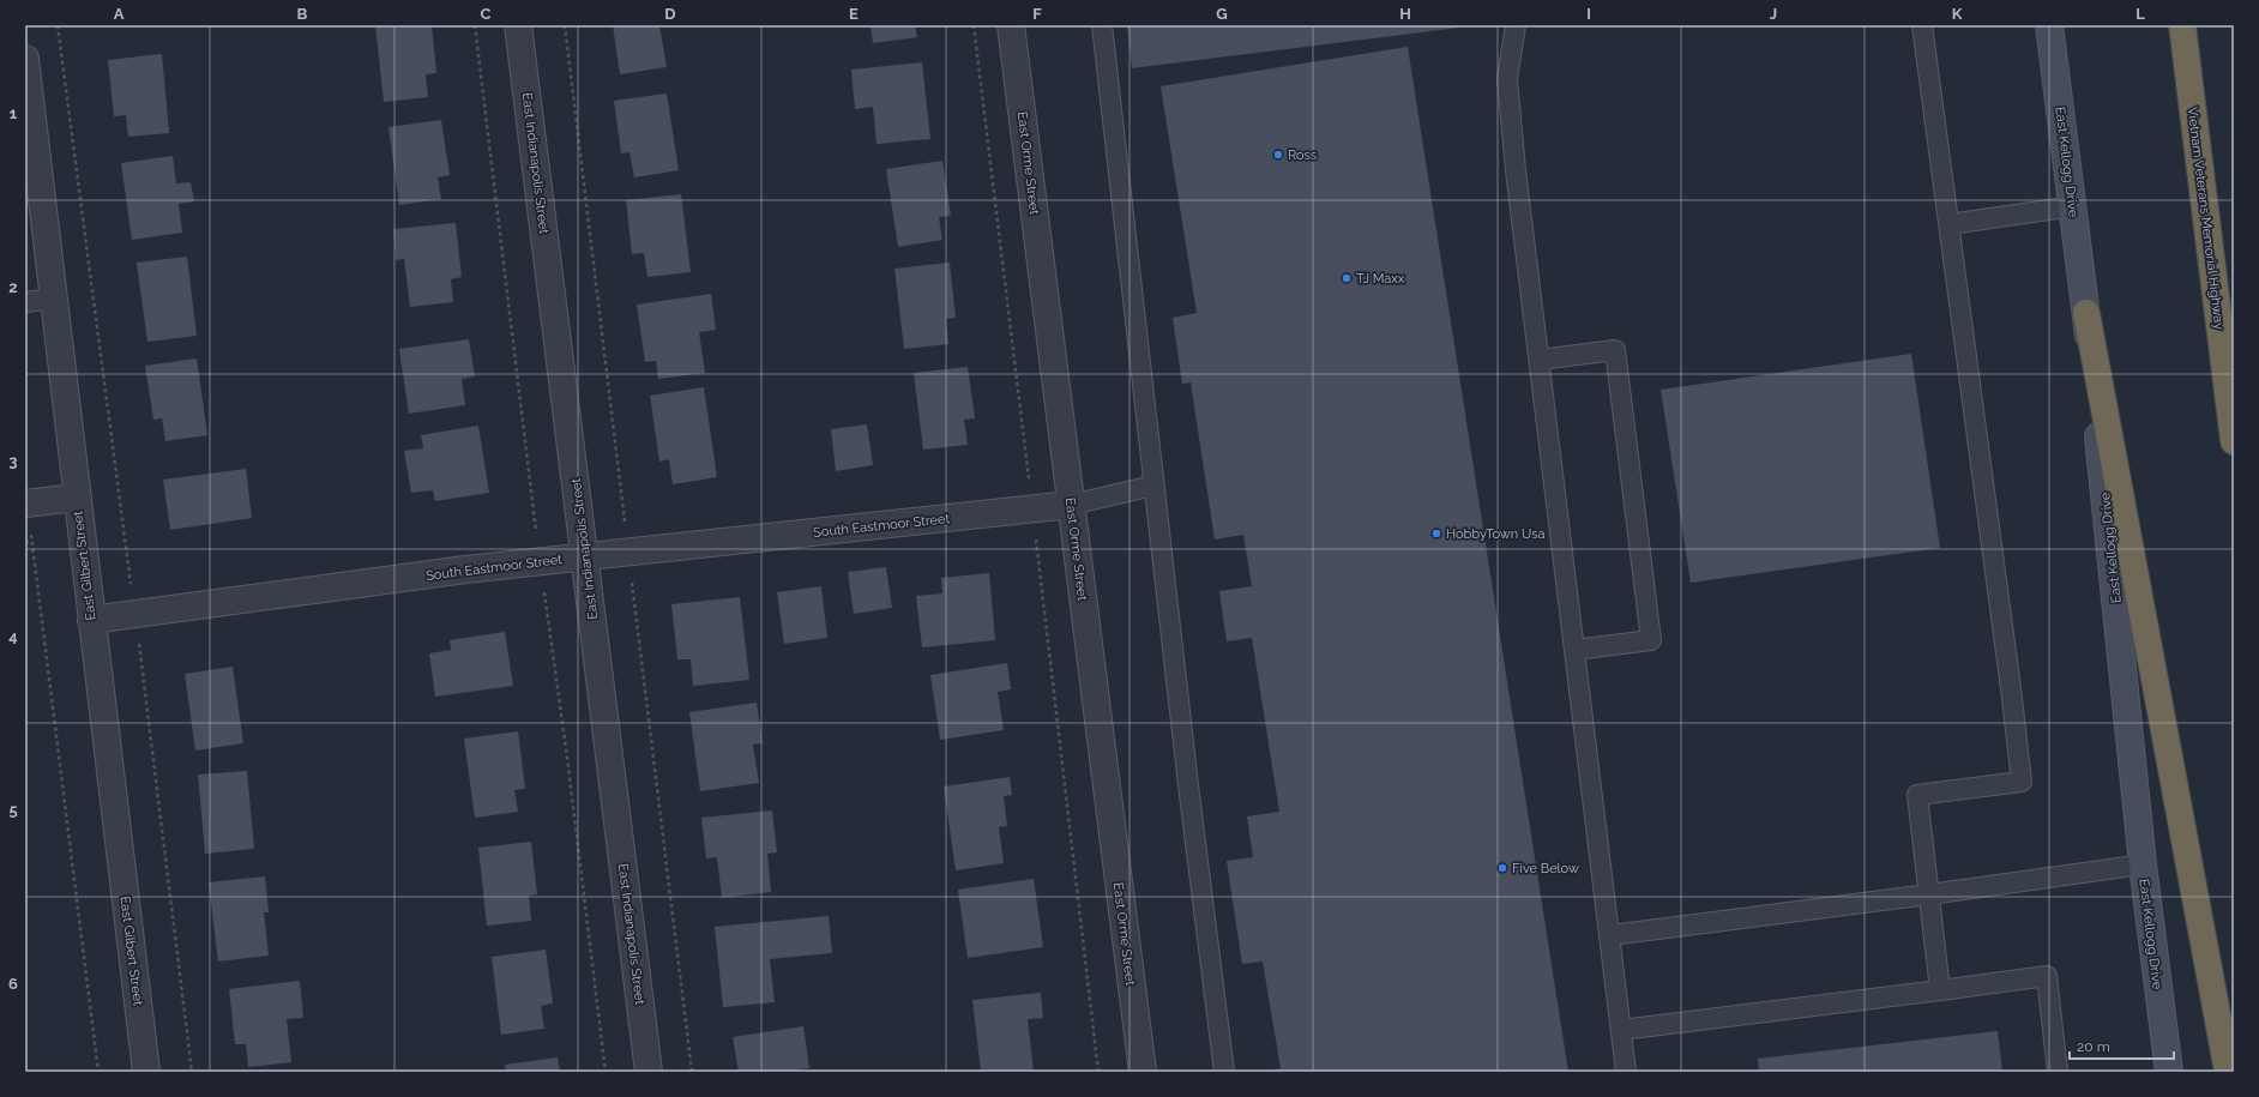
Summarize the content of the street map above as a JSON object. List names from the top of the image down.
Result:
{
  "streets": {
    "highway": ["Vietnam Veterans Memorial Highway"],
    "main road": ["East Kellogg Drive"],
    "street": [
      "East Indianapolis Street",
      "East Orme Street",
      "South Eastmoor Street",
      "East Gilbert Street"
    ]
  },
  "crossings": [
    ["East Indianapolis Street", "South Eastmoor Street"],
    ["East Orme Street", "South Eastmoor Street"],
    ["South Eastmoor Street", "East Gilbert Street"]
  ],
  "places": [
    "Ross",
    "TJ Maxx",
    "HobbyTown Usa",
    "Five Below"
  ],
  "scale_bar": "20 m",
  "grid": {
    "columns": [
      "A",
      "B",
      "C",
      "D",
      "E",
      "F",
      "G",
      "H",
      "I",
      "J",
      "K",
      "L"
    ],
    "rows": [
      "1",
      "2",
      "3",
      "4",
      "5",
      "6"
    ]
  }
}
